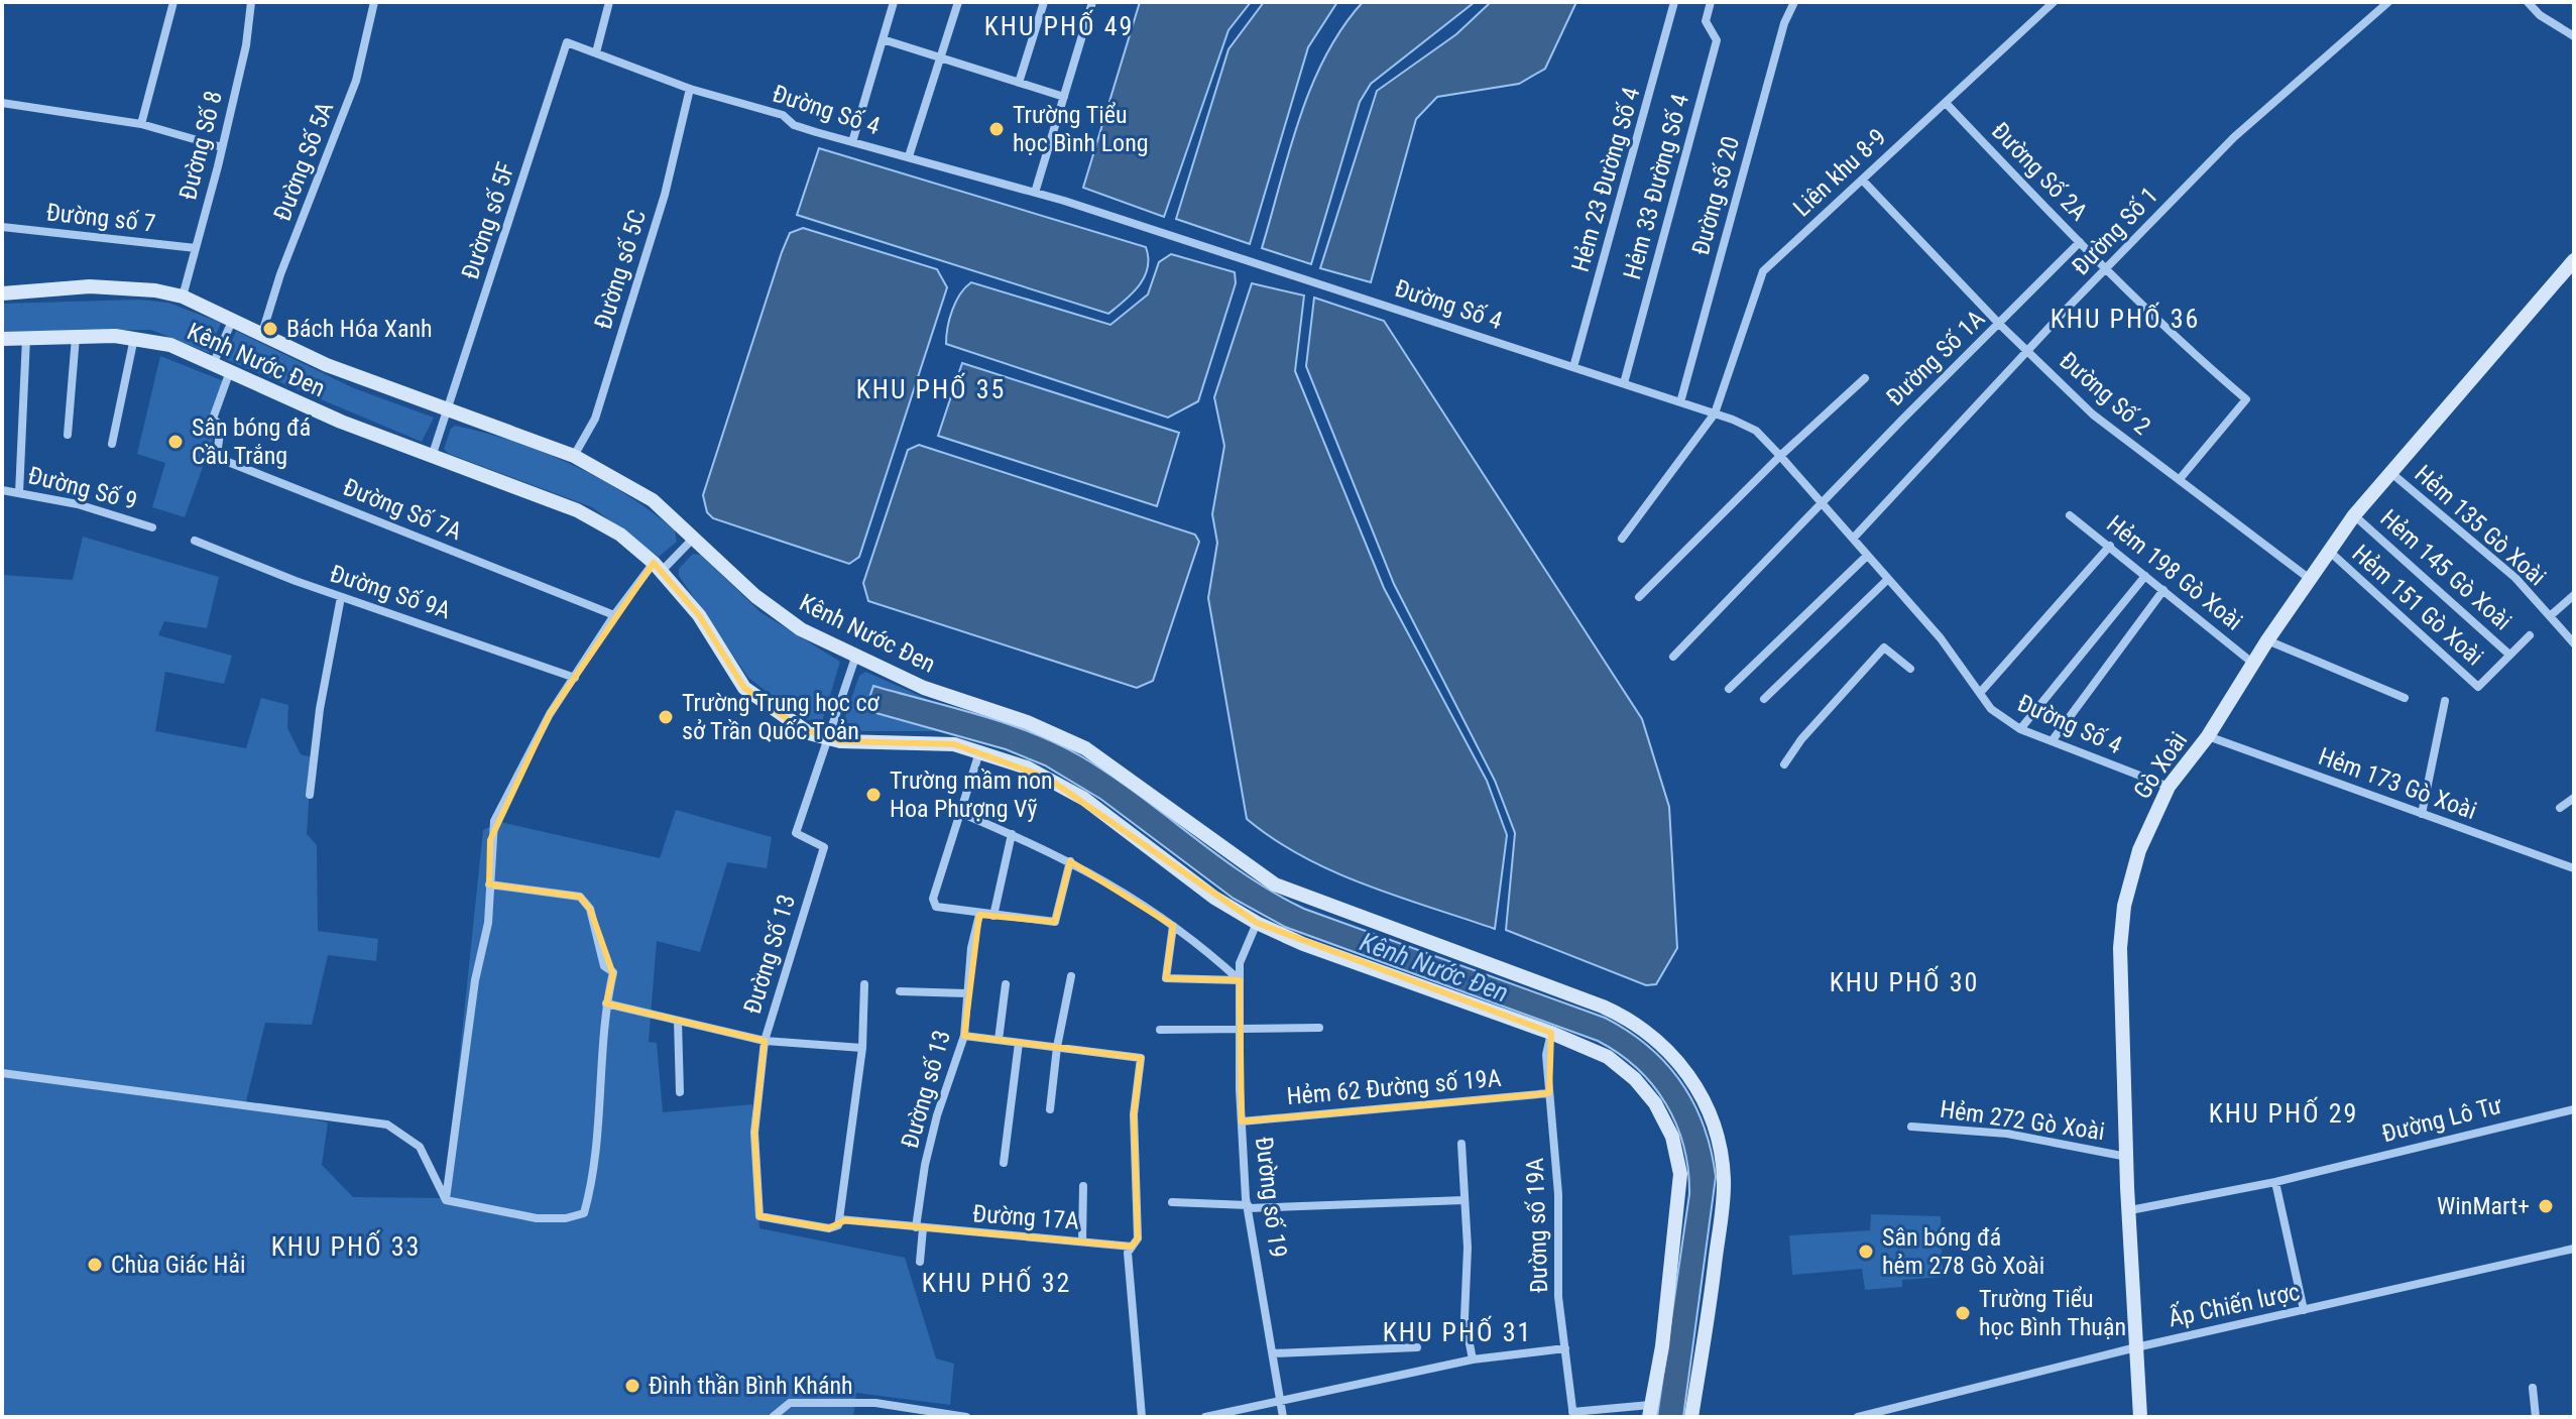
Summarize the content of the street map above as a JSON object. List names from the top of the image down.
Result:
{
  "streets": {
    "street": [
      "Đường Số 4",
      "Đường Số 8",
      "Đường Số 5A",
      "Đường Số 2A",
      "Liên khu 8-9",
      "Hẻm 23 Đường Số 4",
      "Hẻm 33 Đường Số 4",
      "Đường số 20",
      "Đường số 7",
      "Đường số 5F",
      "Đường Số 1",
      "Đường số 5C",
      "Đường Số 1A",
      "Kênh Nước Đen",
      "Đường Số 2",
      "Đường Số 9",
      "Đường Số 7A",
      "Hẻm 135 Gò Xoài",
      "Hẻm 145 Gò Xoài",
      "Hẻm 198 Gò Xoài",
      "Đường Số 9A",
      "Hẻm 151 Gò Xoài",
      "Gò Xoài",
      "Hẻm 173 Gò Xoài",
      "Đường Số 13",
      "Hẻm 62 Đường số 19A",
      "Đường số 13",
      "Đường Lô Tư",
      "Hẻm 272 Gò Xoài",
      "Đường số 19",
      "Đường 17A",
      "Đường số 19A",
      "Ấp Chiến lược"
    ]
  },
  "crossings": [
    ["Đường Số 4", "Liên khu 8-9"],
    ["Đường Số 4", "Hẻm 23 Đường Số 4"],
    ["Đường Số 4", "Hẻm 33 Đường Số 4"],
    ["Đường Số 4", "Đường số 20"],
    ["Đường Số 4", "Đường số 5F"],
    ["Đường Số 4", "Đường Số 1"],
    ["Đường Số 4", "Đường số 5C"],
    ["Đường Số 4", "Đường Số 1A"],
    ["Đường Số 4", "Gò Xoài"],
    ["Đường Số 8", "Đường số 7"],
    ["Đường Số 8", "Kênh Nước Đen"],
    ["Đường Số 5A", "Kênh Nước Đen"],
    ["Đường Số 2A", "Liên khu 8-9"],
    ["Đường Số 2A", "Đường Số 1"],
    ["Đường Số 2A", "Đường Số 1A"],
    ["Đường Số 2A", "Đường Số 2"],
    ["Liên khu 8-9", "Đường Số 2"],
    ["Đường số 5F", "Kênh Nước Đen"],
    ["Đường Số 1", "Đường Số 2"],
    ["Đường số 5C", "Kênh Nước Đen"],
    ["Đường Số 1A", "Đường Số 2"],
    ["Kênh Nước Đen", "Đường Số 7A"],
    ["Kênh Nước Đen", "Đường Số 13"],
    ["Kênh Nước Đen", "Đường số 19"],
    ["Kênh Nước Đen", "Đường số 19A"],
    ["Đường Số 2", "Gò Xoài"],
    ["Hẻm 135 Gò Xoài", "Gò Xoài"],
    ["Hẻm 145 Gò Xoài", "Hẻm 151 Gò Xoài"],
    ["Hẻm 145 Gò Xoài", "Gò Xoài"],
    ["Hẻm 198 Gò Xoài", "Gò Xoài"],
    ["Hẻm 151 Gò Xoài", "Gò Xoài"],
    ["Gò Xoài", "Hẻm 173 Gò Xoài"],
    ["Gò Xoài", "Đường Lô Tư"],
    ["Gò Xoài", "Hẻm 272 Gò Xoài"],
    ["Gò Xoài", "Ấp Chiến lược"],
    ["Đường Số 13", "Đường 17A"],
    ["Hẻm 62 Đường số 19A", "Đường số 19"],
    ["Hẻm 62 Đường số 19A", "Đường số 19A"],
    ["Đường số 13", "Đường 17A"]
  ],
  "districts": [
    "KHU PHỐ 49",
    "KHU PHỐ 36",
    "KHU PHỐ 35",
    "KHU PHỐ 30",
    "KHU PHỐ 29",
    "KHU PHỐ 33",
    "KHU PHỐ 32",
    "KHU PHỐ 31"
  ],
  "water": ["Kênh Nước Đen"],
  "places": [
    "Trường Tiểu học Bình Long",
    "Bách Hóa Xanh",
    "Sân bóng đá Cầu Trắng",
    "Trường Trung học cơ sở Trần Quốc Toản",
    "Trường mầm non Hoa Phượng Vỹ",
    "WinMart+",
    "Sân bóng đá hẻm 278 Gò Xoài",
    "Chùa Giác Hải",
    "Trường Tiểu học Bình Thuận",
    "Đình thần Bình Khánh"
  ]
}
